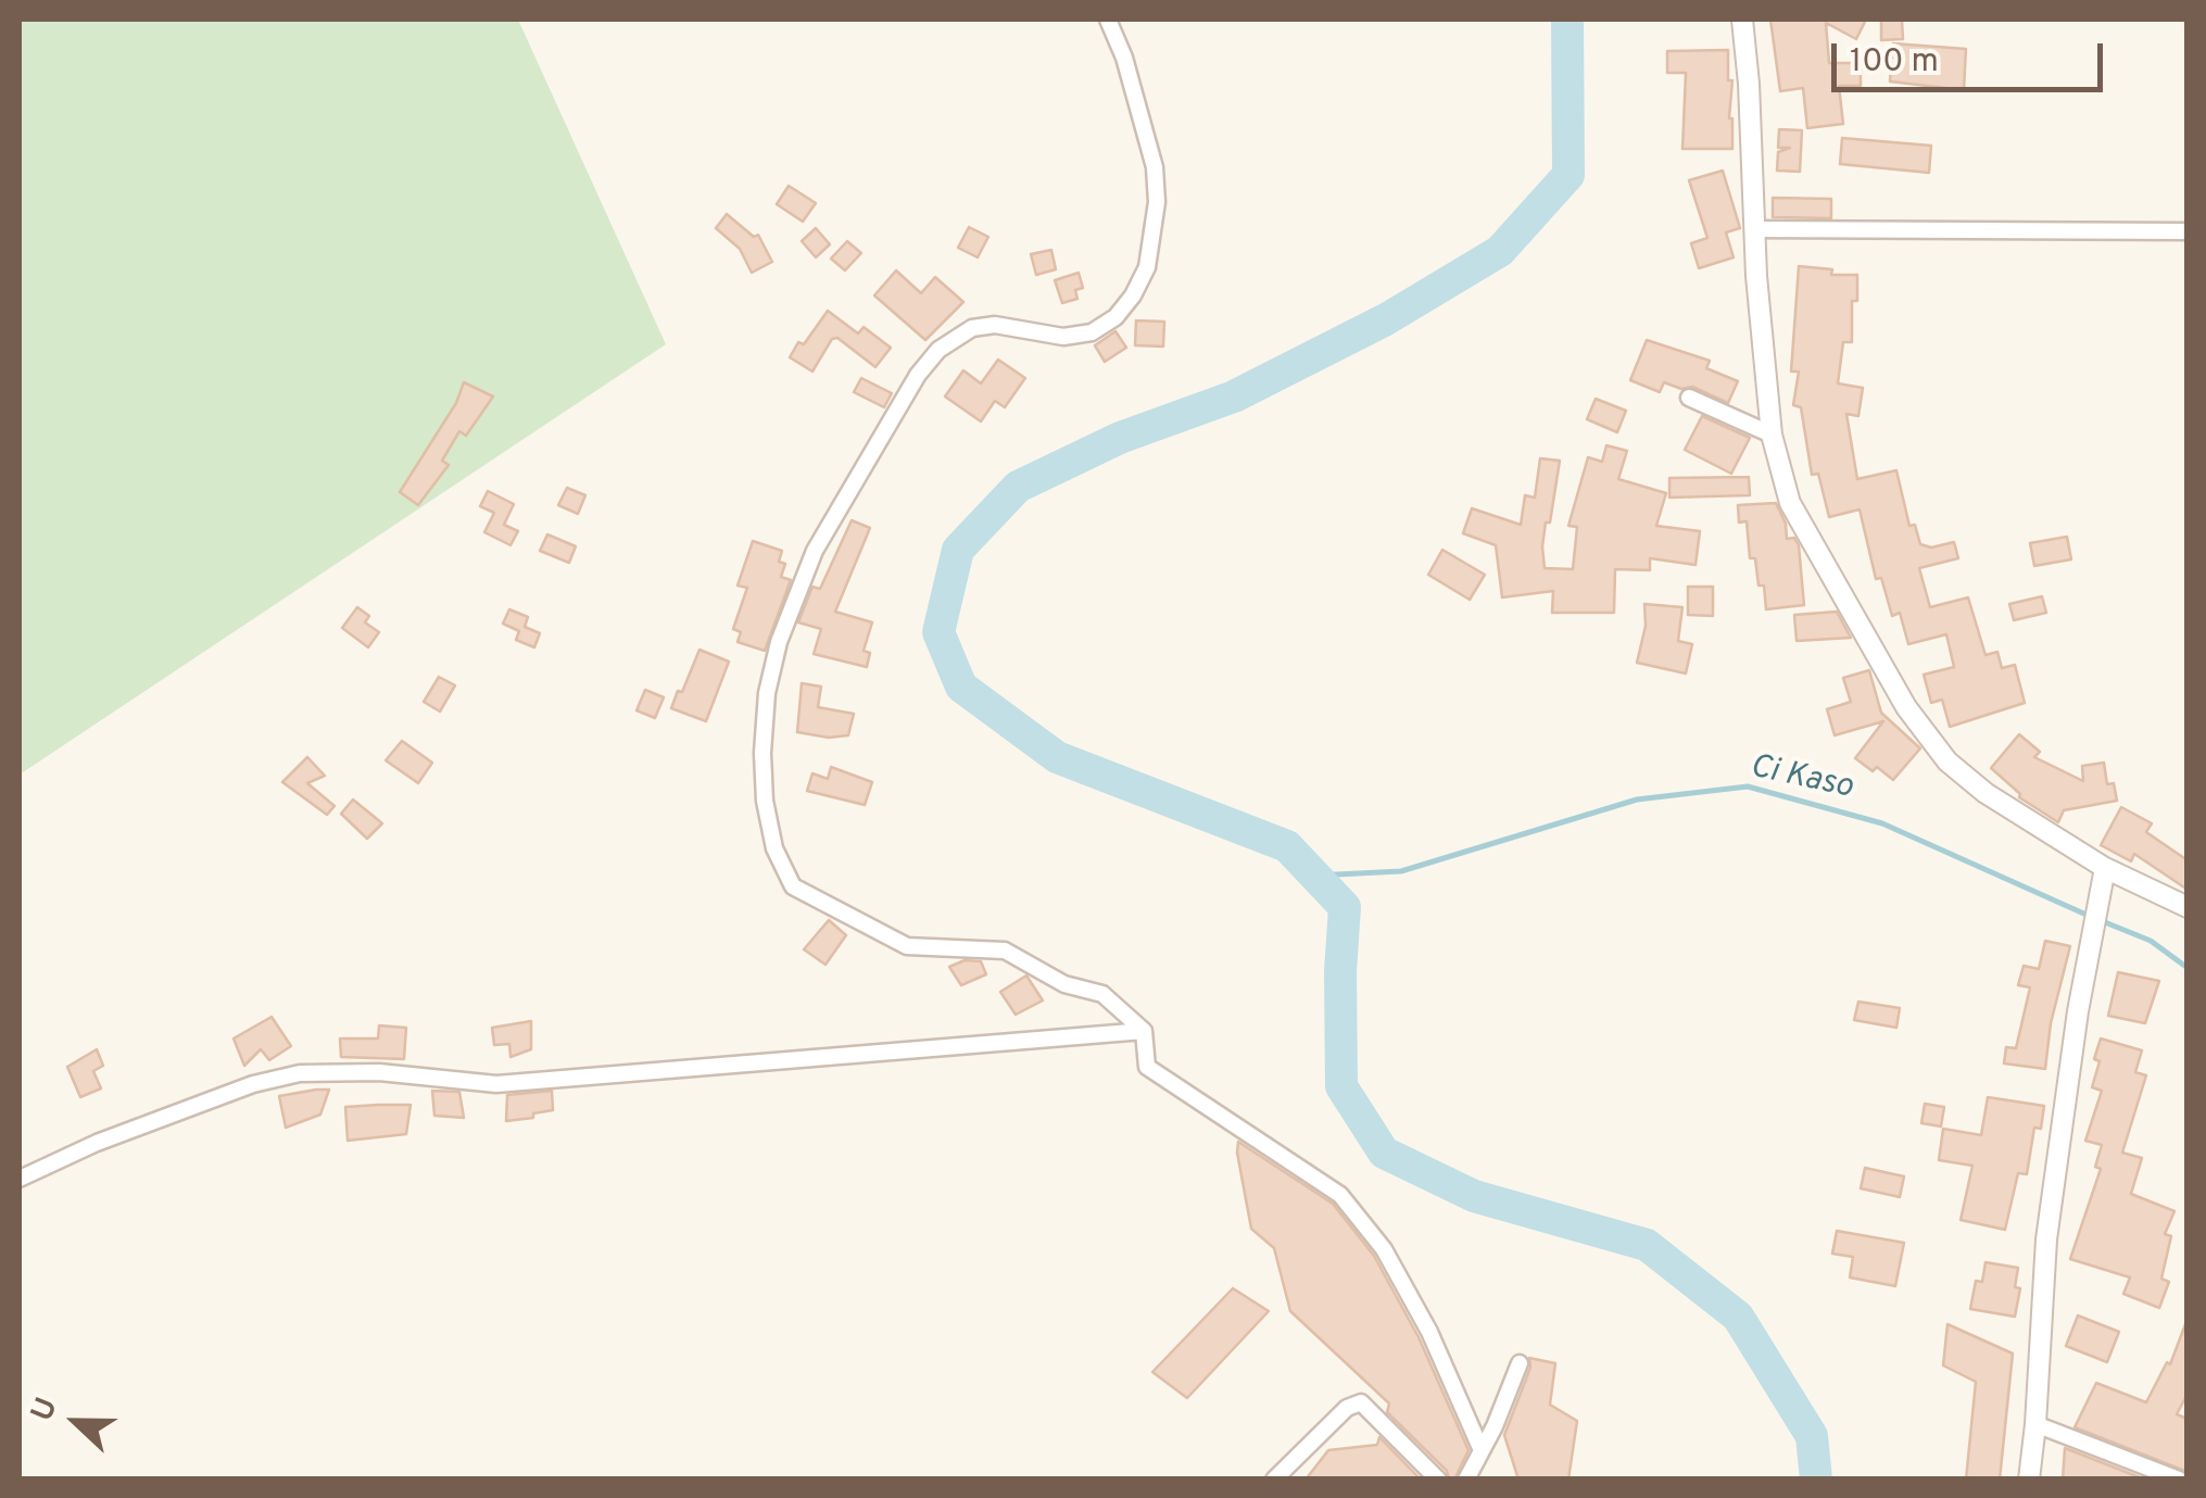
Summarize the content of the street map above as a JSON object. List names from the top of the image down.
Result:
{
  "water": ["Ci Kaso"],
  "scale_bar": "100 m",
  "north": "left"
}
